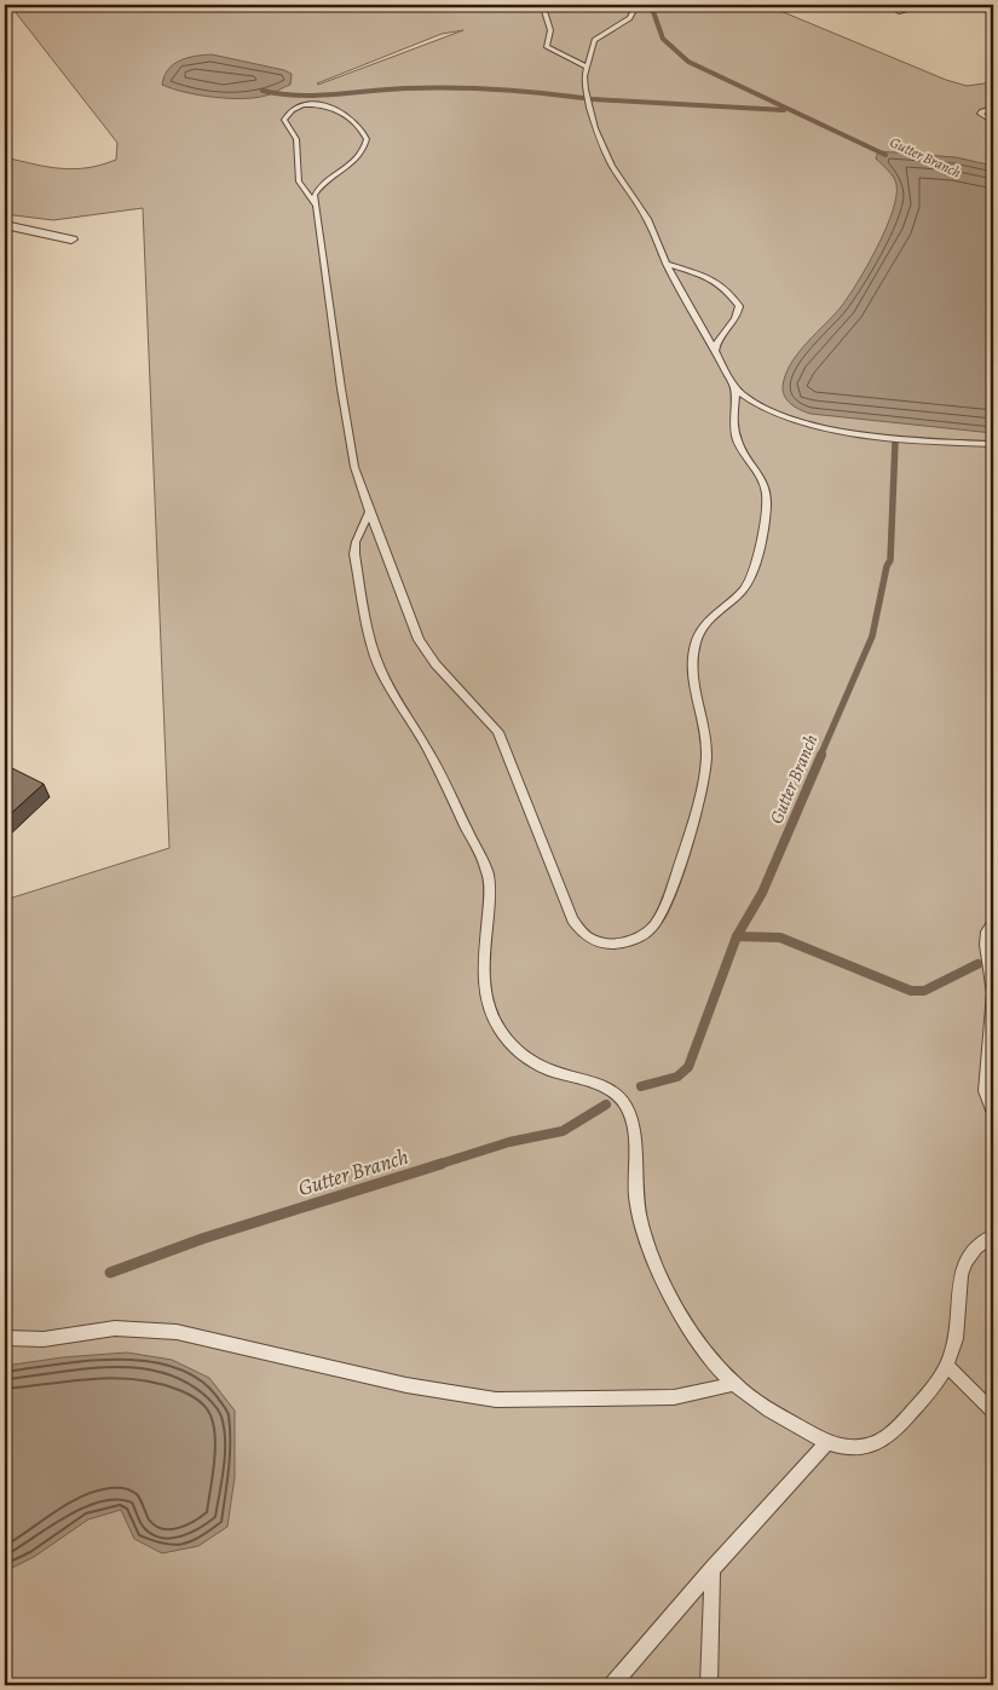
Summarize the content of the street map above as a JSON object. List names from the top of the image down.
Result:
{
  "water": ["Gutter Branch"]
}
